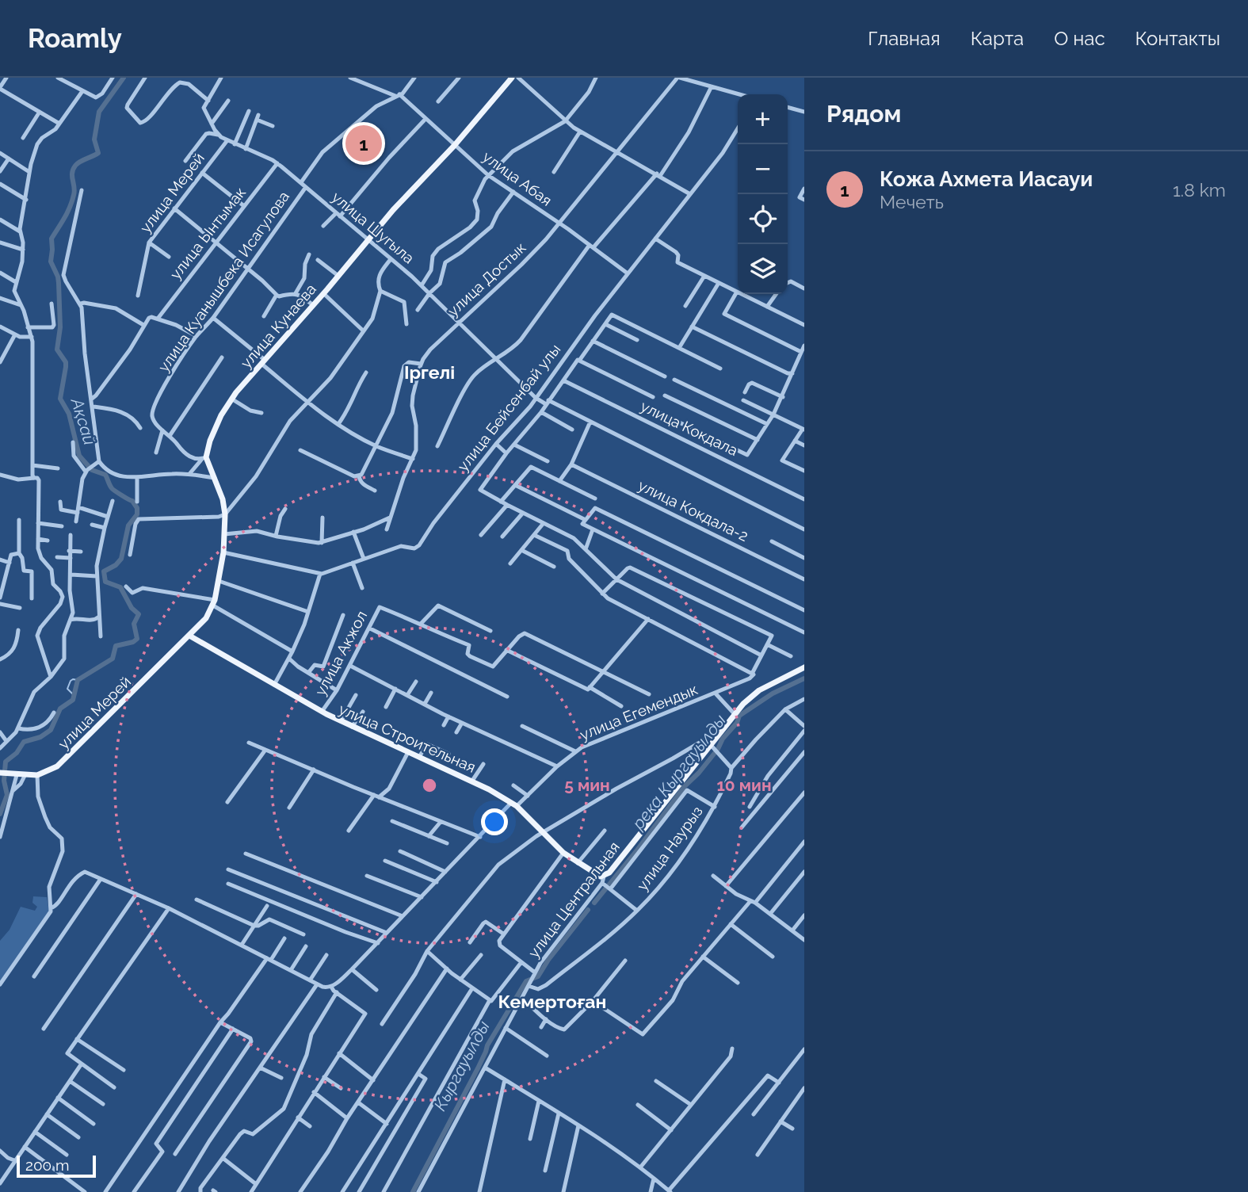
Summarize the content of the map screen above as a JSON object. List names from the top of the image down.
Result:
{
  "streets": {
    "main road": [
      "улица Мерей",
      "улица Кунаева",
      "улица Строительная",
      "улица Центральная"
    ],
    "street": [
      "улица Абая",
      "улица Шугыла",
      "улица Ынтымак",
      "улица Достык",
      "улица Куанышбека Исагулова",
      "улица Бейсенбай улы",
      "улица Кокдала",
      "улица Кокдала-2",
      "улица Акжол",
      "улица Егемендык",
      "улица Наурыз"
    ]
  },
  "crossings": [
    ["улица Абая", "улица Достык"],
    ["улица Абая", "улица Куанышбека Исагулова"],
    ["улица Абая", "улица Кунаева"],
    ["улица Абая", "улица Бейсенбай улы"],
    ["улица Мерей", "улица Шугыла"],
    ["улица Мерей", "улица Строительная"],
    ["улица Шугыла", "улица Ынтымак"],
    ["улица Шугыла", "улица Достык"],
    ["улица Шугыла", "улица Куанышбека Исагулова"],
    ["улица Шугыла", "улица Кунаева"],
    ["улица Шугыла", "улица Бейсенбай улы"],
    ["улица Акжол", "улица Строительная"],
    ["улица Егемендык", "улица Строительная"],
    ["улица Строительная", "улица Наурыз"],
    ["улица Строительная", "улица Центральная"],
    ["улица Наурыз", "улица Центральная"]
  ],
  "districts": ["Іргелі", "Кемертоған"],
  "water": ["Ақсай", "река Кыргауылды", "Кыргауылды"],
  "scale_bar": "200 m",
  "page": {
    "header": "Roamly",
    "nav": [
      "Главная",
      "Карта",
      "О нас",
      "Контакты"
    ],
    "heading": "Рядом",
    "map_buttons": ["+", "−"],
    "pins": "1",
    "list": [
      {
        "mark": "1",
        "name": "Кожа Ахмета Иасауи",
        "note": "Мечеть",
        "value": "1.8 km"
      }
    ],
    "scale": "200 m"
  },
  "rings": ["5 мин", "10 мин"]
}
